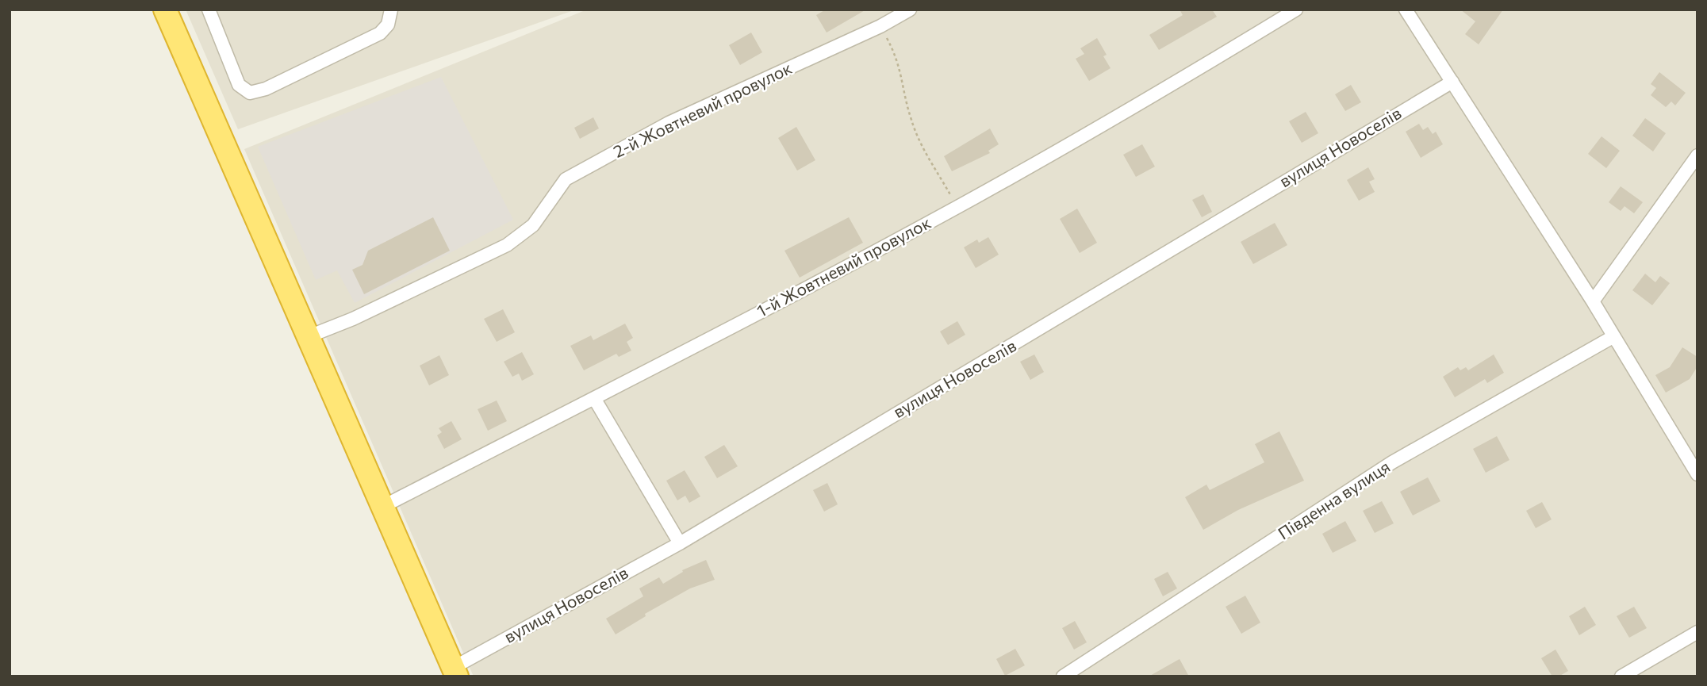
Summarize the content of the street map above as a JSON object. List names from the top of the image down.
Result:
{
  "streets": {
    "street": [
      "2-й Жовтневий провулок",
      "вулиця Новоселів",
      "1-й Жовтневий провулок",
      "Південна вулиця"
    ]
  }
}
